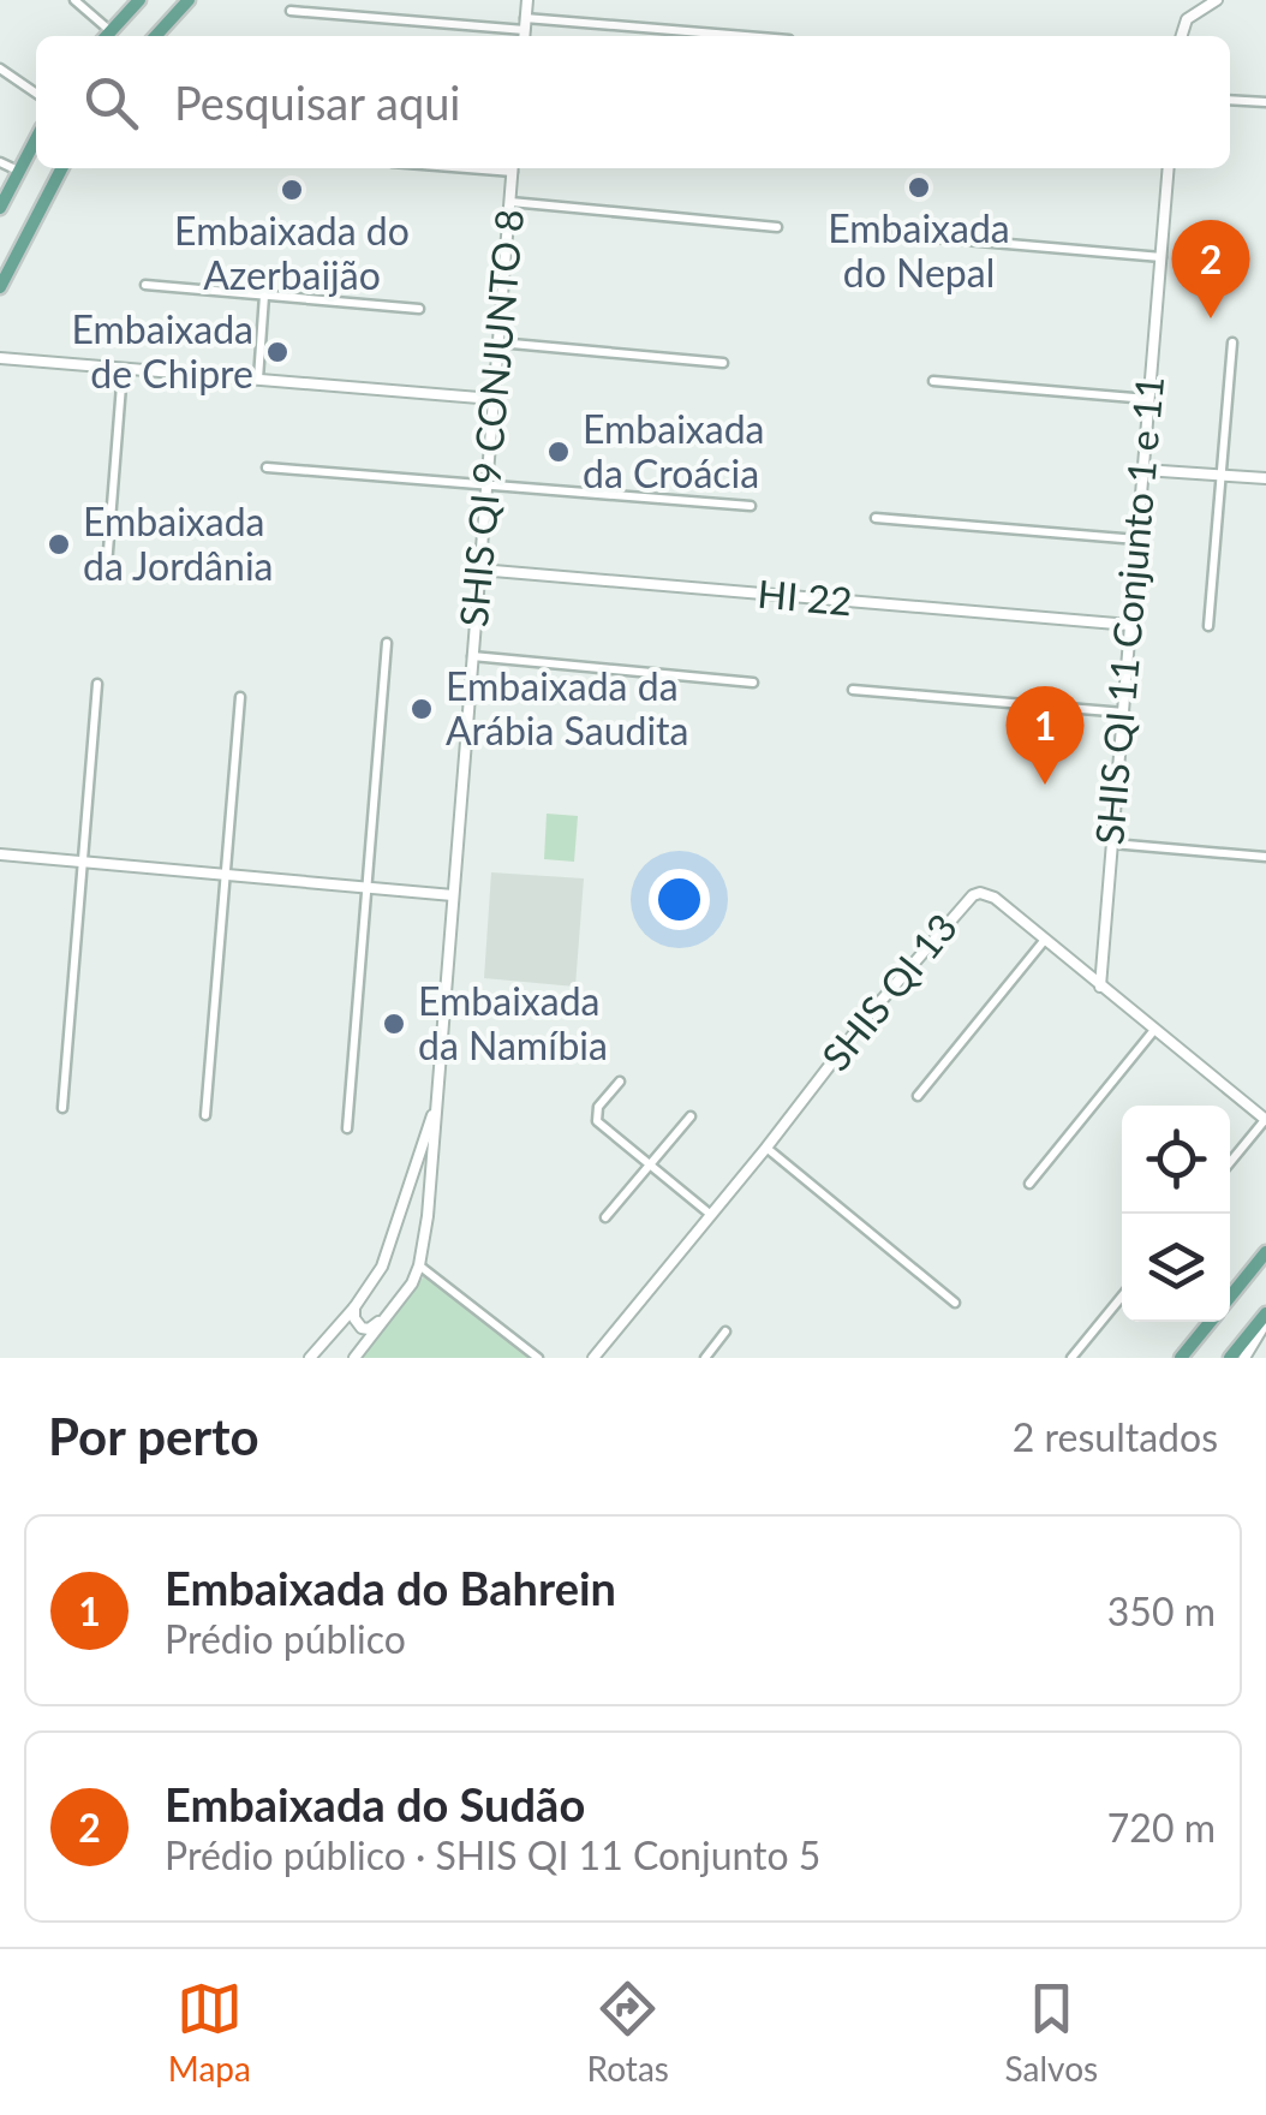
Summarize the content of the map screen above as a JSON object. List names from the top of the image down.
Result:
{
  "streets": {
    "street": [
      "SHIS QI 9 CONJUNTO 8",
      "HI 22",
      "SHIS QI 11 Conjunto 1 e 11",
      "SHIS QI 13"
    ]
  },
  "crossings": [
    ["SHIS QI 9 CONJUNTO 8", "HI 22"],
    ["HI 22", "SHIS QI 11 Conjunto 1 e 11"],
    ["SHIS QI 11 Conjunto 1 e 11", "SHIS QI 13"]
  ],
  "places": [
    "Embaixada do Nepal",
    "Embaixada do Azerbaijão",
    "Embaixada de Chipre",
    "Embaixada da Croácia",
    "Embaixada da Jordânia",
    "Embaixada da Arábia Saudita",
    "Embaixada da Namíbia"
  ],
  "page": {
    "search": "Pesquisar aqui",
    "pins": ["2", "1"],
    "heading": ["Por perto", "2 resultados"],
    "list": [
      {
        "mark": "1",
        "name": "Embaixada do Bahrein",
        "note": "Prédio público",
        "value": "350 m"
      },
      {
        "mark": "2",
        "name": "Embaixada do Sudão",
        "note": "Prédio público · SHIS QI 11 Conjunto 5",
        "value": "720 m"
      }
    ],
    "nav": ["Mapa", "Rotas", "Salvos"]
  }
}
